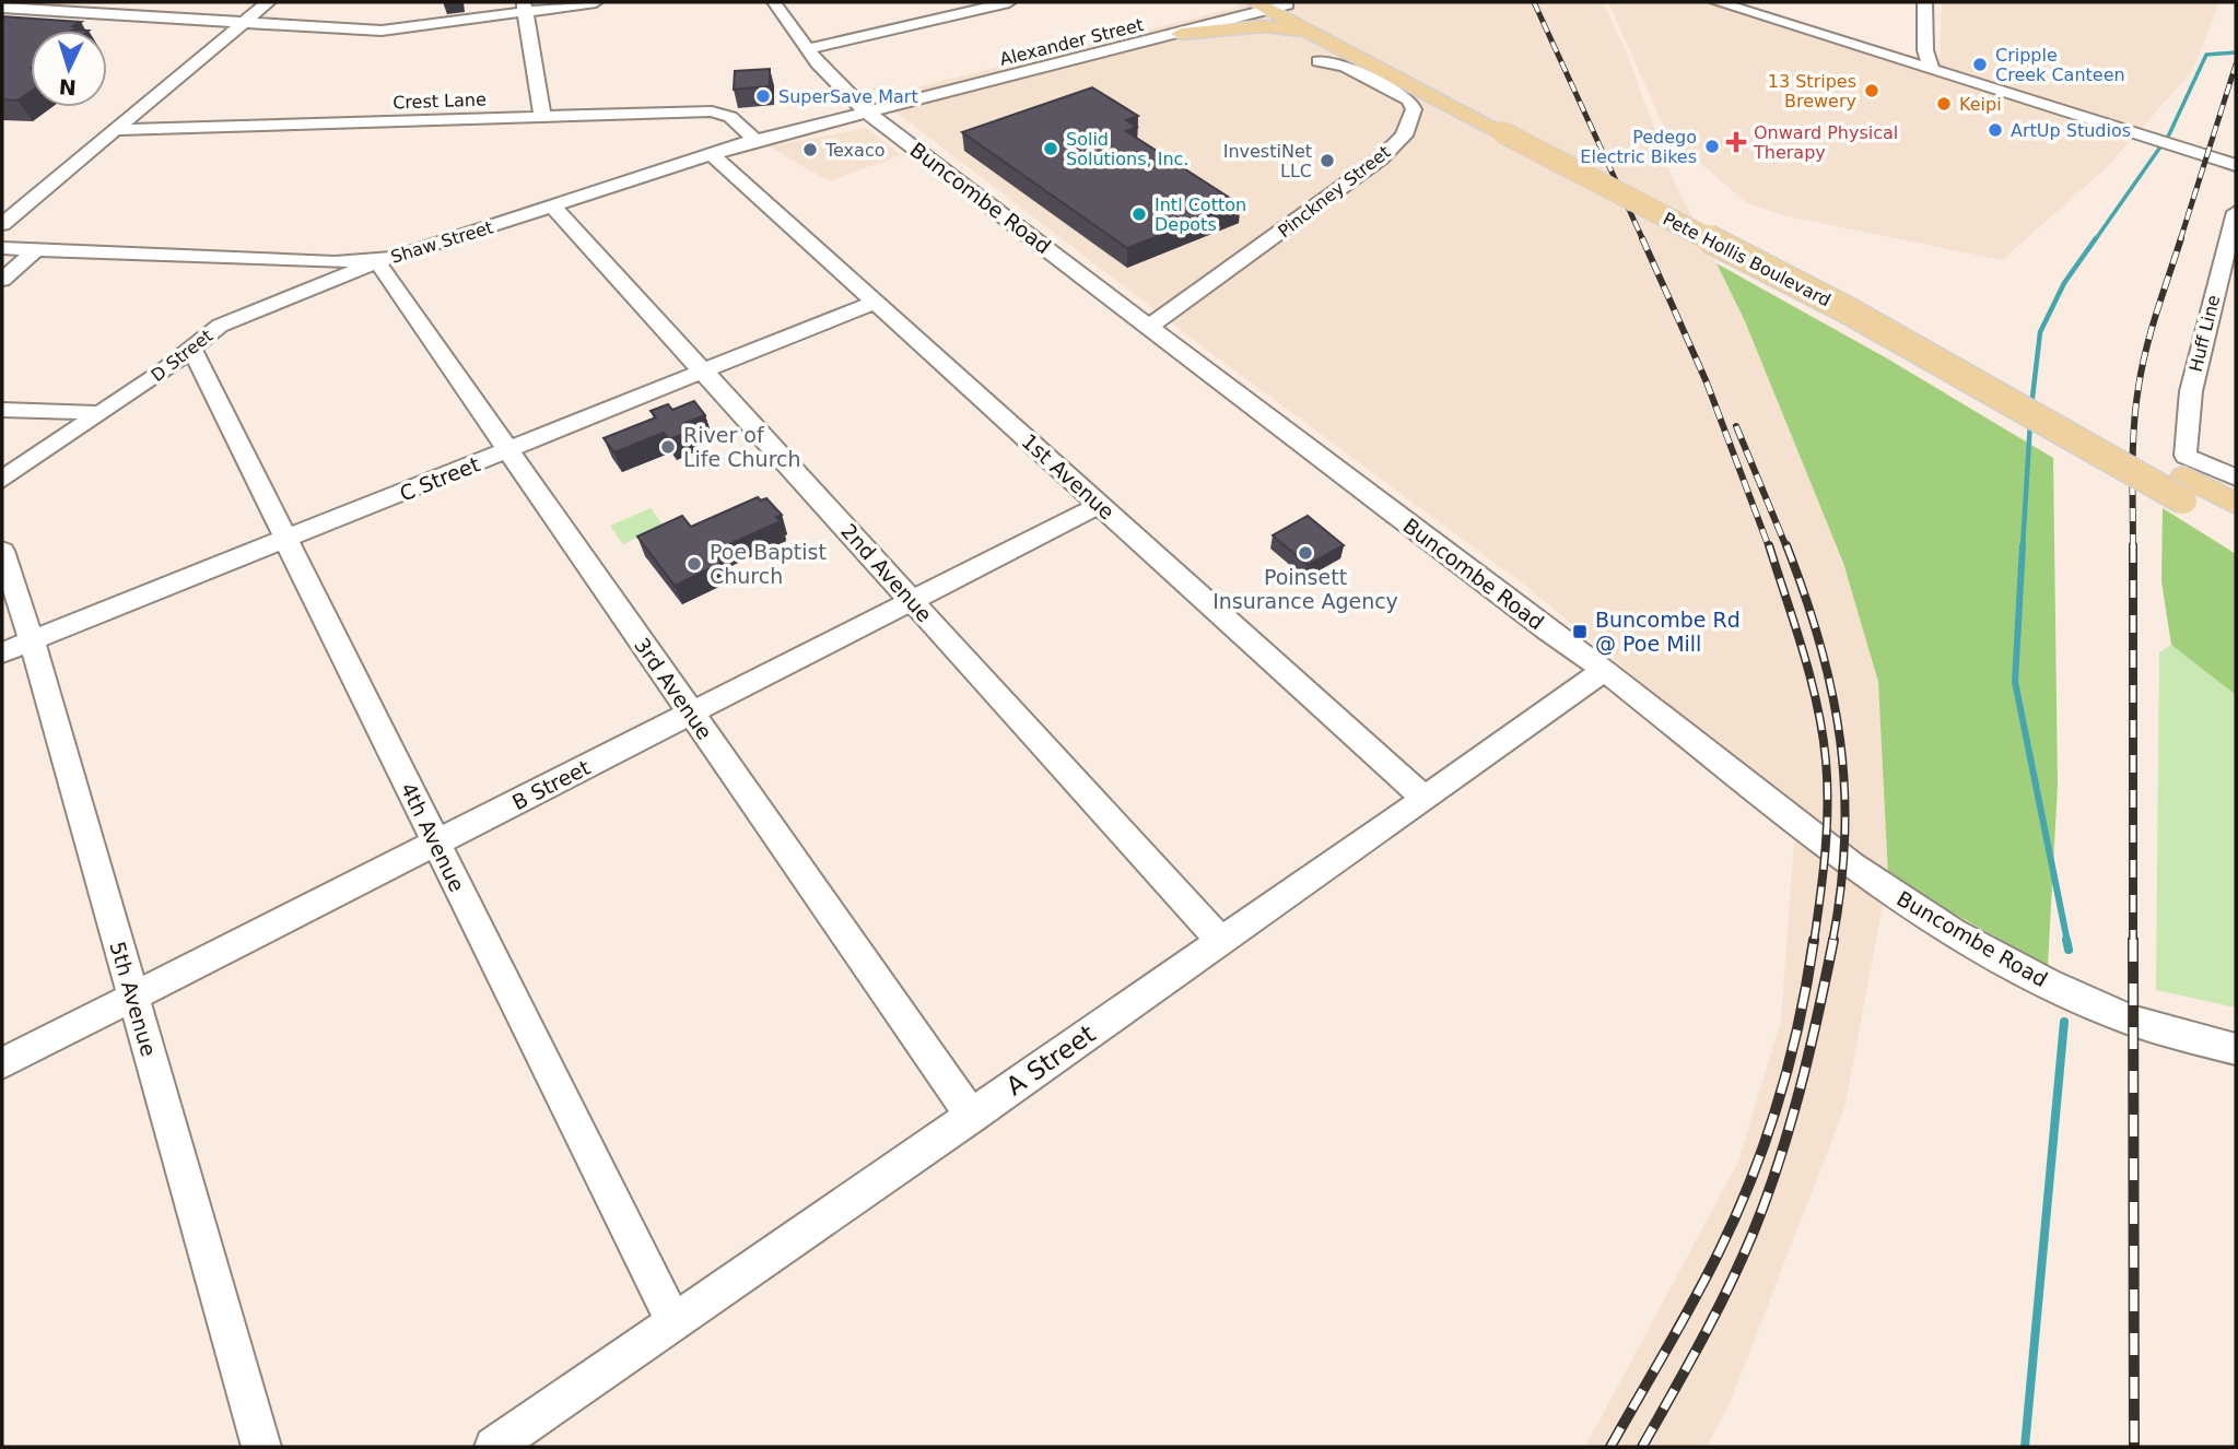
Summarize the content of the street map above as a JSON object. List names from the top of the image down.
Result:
{
  "streets": {
    "main road": ["Pete Hollis Boulevard"],
    "street": [
      "Alexander Street",
      "Crest Lane",
      "Pinckney Street",
      "Buncombe Road",
      "Shaw Street",
      "Huff Line",
      "D Street",
      "1st Avenue",
      "C Street",
      "2nd Avenue",
      "3rd Avenue",
      "B Street",
      "4th Avenue",
      "5th Avenue",
      "A Street"
    ]
  },
  "crossings": [
    ["Alexander Street", "Buncombe Road"],
    ["Alexander Street", "Shaw Street"],
    ["Alexander Street", "Pete Hollis Boulevard"],
    ["Crest Lane", "Shaw Street"],
    ["Pinckney Street", "Buncombe Road"],
    ["Buncombe Road", "Shaw Street"],
    ["Buncombe Road", "A Street"],
    ["Shaw Street", "D Street"],
    ["Shaw Street", "1st Avenue"],
    ["Shaw Street", "2nd Avenue"],
    ["Shaw Street", "3rd Avenue"],
    ["Pete Hollis Boulevard", "Huff Line"],
    ["D Street", "3rd Avenue"],
    ["D Street", "4th Avenue"],
    ["1st Avenue", "C Street"],
    ["1st Avenue", "B Street"],
    ["1st Avenue", "A Street"],
    ["C Street", "2nd Avenue"],
    ["C Street", "3rd Avenue"],
    ["C Street", "4th Avenue"],
    ["C Street", "5th Avenue"],
    ["2nd Avenue", "B Street"],
    ["2nd Avenue", "A Street"],
    ["3rd Avenue", "B Street"],
    ["3rd Avenue", "A Street"],
    ["B Street", "4th Avenue"],
    ["B Street", "5th Avenue"],
    ["4th Avenue", "A Street"]
  ],
  "places": {
    "other": [
      "Cripple Creek Canteen",
      "13 Stripes Brewery",
      "SuperSave Mart",
      "Keipi",
      "ArtUp Studios",
      "Pedego Electric Bikes",
      "Solid Solutions, Inc.",
      "Texaco",
      "InvestiNet LLC",
      "Intl Cotton Depots",
      "River of Life Church",
      "Poinsett Insurance Agency",
      "Poe Baptist Church"
    ],
    "health": ["Onward Physical Therapy"],
    "transit": ["Buncombe Rd @ Poe Mill"]
  },
  "north": "bottom"
}
